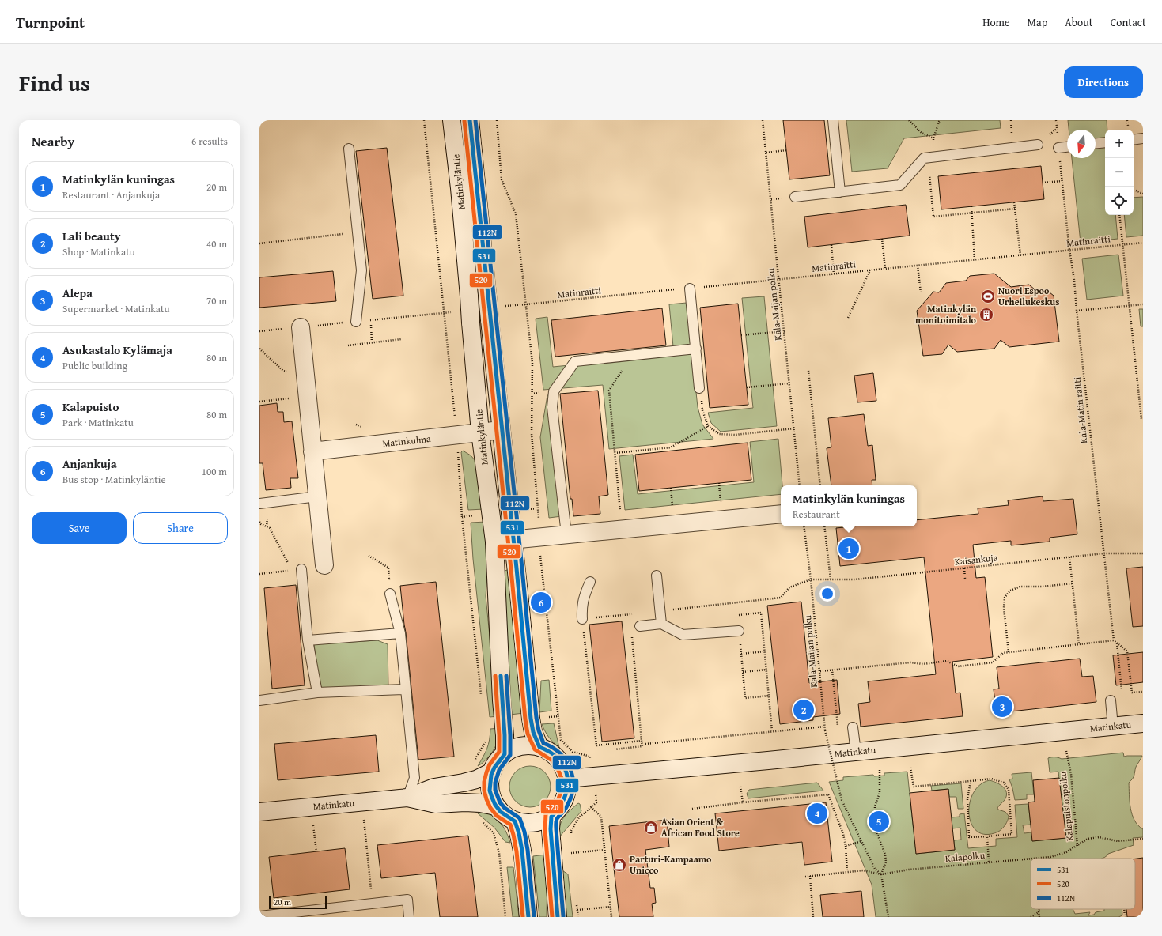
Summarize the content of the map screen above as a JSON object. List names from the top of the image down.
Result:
{
  "streets": {
    "main road": ["Matinkyläntie", "Matinkulma", "Matinkatu"],
    "path": [
      "Matinraitti",
      "Kala-Maijan polku",
      "Kala-Matin raitti",
      "Kaisankuja",
      "Kalapuistonpolku",
      "Kalapolku"
    ]
  },
  "crossings": [
    ["Matinkyläntie", "Matinkulma"],
    ["Matinkyläntie", "Matinkatu"],
    ["Matinraitti", "Kala-Maijan polku"],
    ["Matinraitti", "Kala-Matin raitti"],
    ["Kala-Maijan polku", "Kaisankuja"],
    ["Kala-Maijan polku", "Kalapolku"],
    ["Kala-Matin raitti", "Kaisankuja"],
    ["Kalapuistonpolku", "Kalapolku"]
  ],
  "places": {
    "sports": ["Nuori Espoo Urheilukeskus"],
    "building": ["Matinkylän monitoimitalo"],
    "shop": ["Asian Orient & African Food Store", "Parturi-Kampaamo Unicco"]
  },
  "lines": ["transit line 531", "transit line 112N", "transit line 520"],
  "legend": ["531", "520", "112N"],
  "scale_bar": "20 m",
  "north": "bottom",
  "page": {
    "header": "Turnpoint",
    "nav": [
      "Home",
      "Map",
      "About",
      "Contact"
    ],
    "title": "Find us",
    "buttons": [
      "Directions",
      ["Save", "Share"]
    ],
    "heading": ["Nearby", "6 results"],
    "map_buttons": ["+", "−"],
    "list": [
      {
        "mark": "1",
        "name": "Matinkylän kuningas",
        "note": "Restaurant · Anjankuja",
        "value": "20 m"
      },
      {
        "mark": "2",
        "name": "Lali beauty",
        "note": "Shop · Matinkatu",
        "value": "40 m"
      },
      {
        "mark": "3",
        "name": "Alepa",
        "note": "Supermarket · Matinkatu",
        "value": "70 m"
      },
      {
        "mark": "4",
        "name": "Asukastalo Kylämaja",
        "note": "Public building",
        "value": "80 m"
      },
      {
        "mark": "5",
        "name": "Kalapuisto",
        "note": "Park · Matinkatu",
        "value": "80 m"
      },
      {
        "mark": "6",
        "name": "Anjankuja",
        "note": "Bus stop · Matinkyläntie",
        "value": "100 m"
      }
    ],
    "popup": ["Matinkylän kuningas", "Restaurant"],
    "pins": [
      "1",
      "6",
      "3",
      "2",
      "4",
      "5"
    ],
    "scale": "20 m"
  }
}
